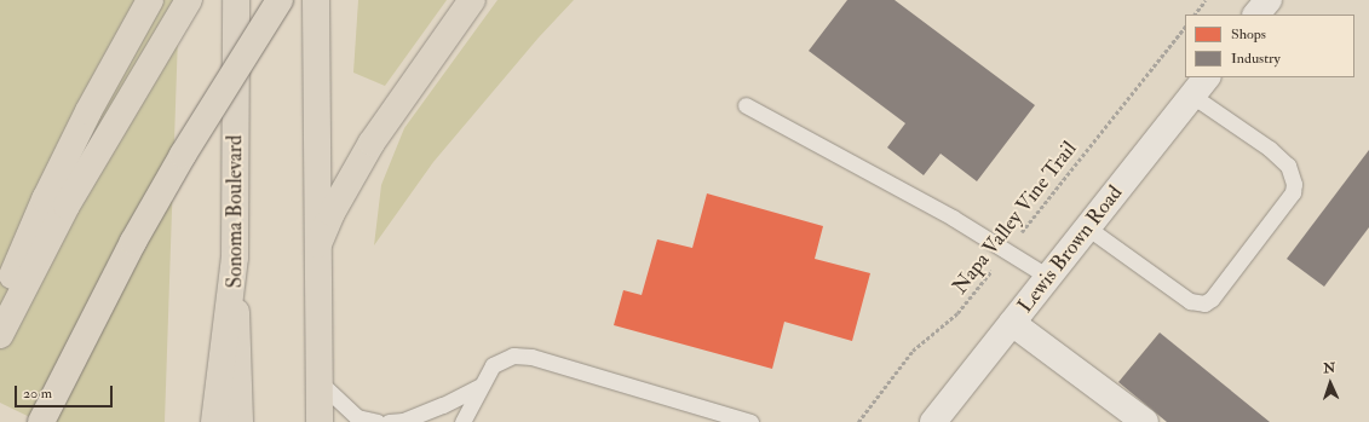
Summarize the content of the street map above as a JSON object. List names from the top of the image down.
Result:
{
  "streets": {
    "main road": ["Sonoma Boulevard"],
    "street": ["Lewis Brown Road"],
    "path": ["Napa Valley Vine Trail"]
  },
  "legend": ["Shops", "Industry"],
  "scale_bar": "20 m",
  "north": "top"
}
